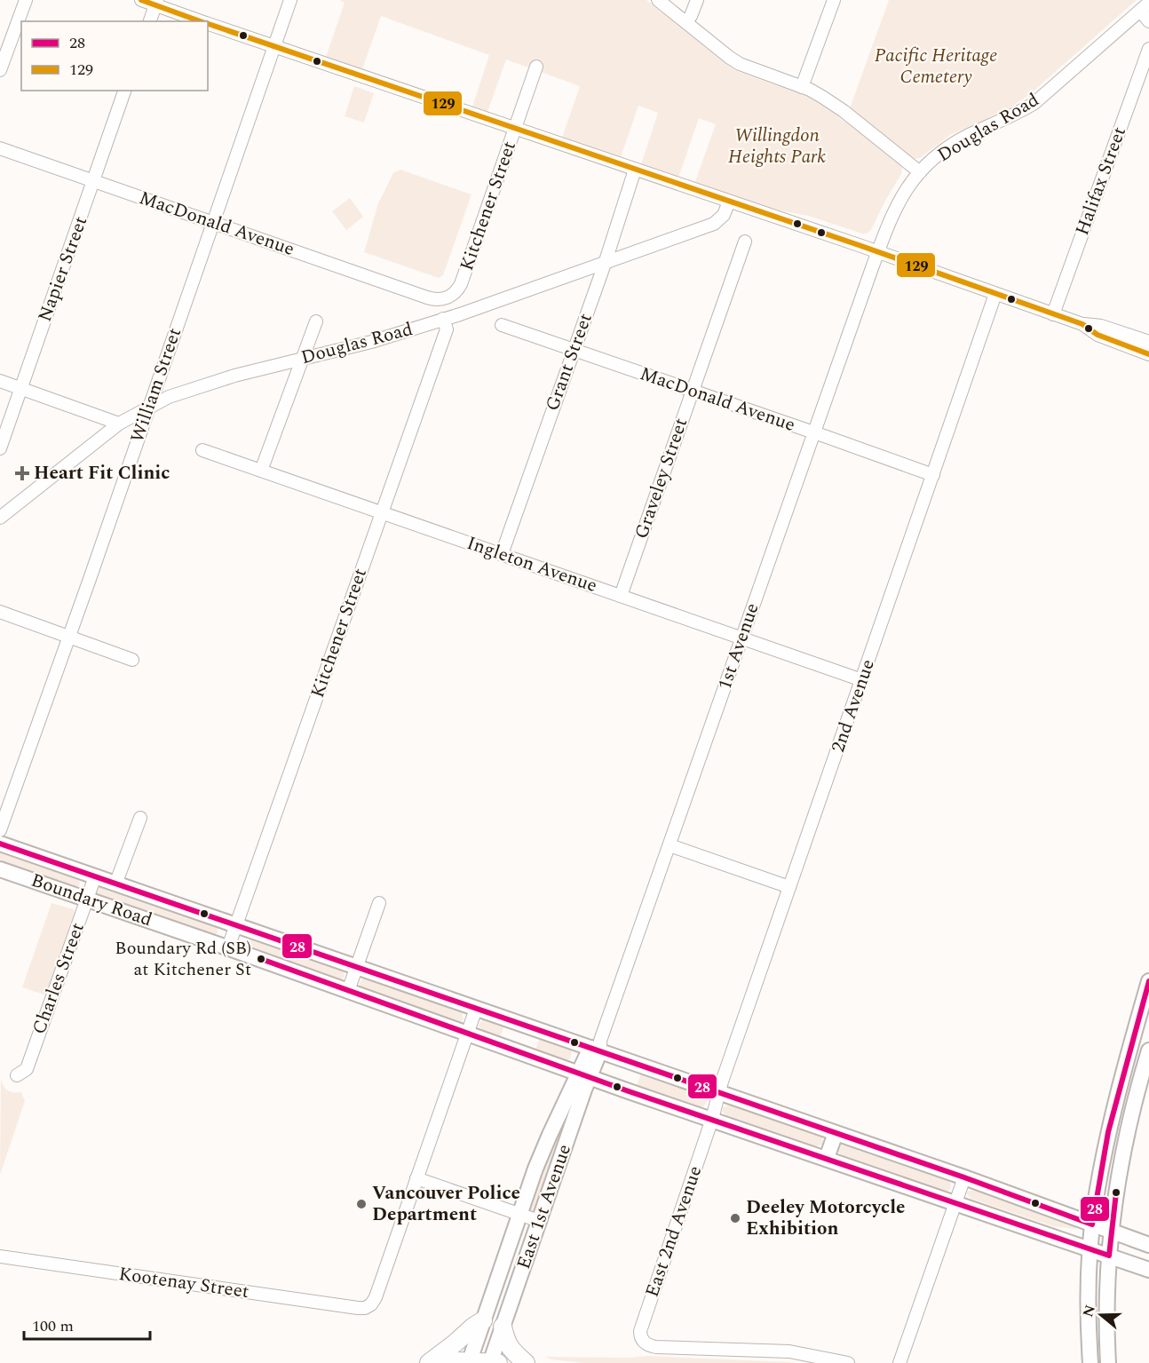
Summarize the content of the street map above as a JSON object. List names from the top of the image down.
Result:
{
  "streets": {
    "main road": ["Boundary Road", "East 1st Avenue"],
    "street": [
      "Douglas Road",
      "Halifax Street",
      "Kitchener Street",
      "MacDonald Avenue",
      "Napier Street",
      "Grant Street",
      "William Street",
      "Graveley Street",
      "Ingleton Avenue",
      "1st Avenue",
      "2nd Avenue",
      "Charles Street",
      "East 2nd Avenue",
      "Kootenay Street"
    ]
  },
  "crossings": [
    ["Douglas Road", "Kitchener Street"],
    ["Douglas Road", "Grant Street"],
    ["Douglas Road", "William Street"],
    ["Douglas Road", "1st Avenue"],
    ["Kitchener Street", "MacDonald Avenue"],
    ["Kitchener Street", "Ingleton Avenue"],
    ["Kitchener Street", "Boundary Road"],
    ["MacDonald Avenue", "Napier Street"],
    ["MacDonald Avenue", "Grant Street"],
    ["MacDonald Avenue", "William Street"],
    ["MacDonald Avenue", "Graveley Street"],
    ["MacDonald Avenue", "1st Avenue"],
    ["MacDonald Avenue", "2nd Avenue"],
    ["Grant Street", "Ingleton Avenue"],
    ["Graveley Street", "Ingleton Avenue"],
    ["Ingleton Avenue", "1st Avenue"],
    ["Ingleton Avenue", "2nd Avenue"],
    ["1st Avenue", "Boundary Road"],
    ["1st Avenue", "East 1st Avenue"],
    ["2nd Avenue", "Boundary Road"],
    ["2nd Avenue", "East 2nd Avenue"],
    ["Boundary Road", "Charles Street"],
    ["Boundary Road", "East 1st Avenue"],
    ["Boundary Road", "East 2nd Avenue"]
  ],
  "parks": ["Pacific Heritage Cemetery", "Willingdon Heights Park"],
  "places": {
    "health": ["Heart Fit Clinic"],
    "other": ["Boundary Rd (SB) at Kitchener St", "Vancouver Police Department", "Deeley Motorcycle Exhibition"]
  },
  "lines": ["transit line 129", "transit line 28"],
  "legend": ["28", "129"],
  "scale_bar": "100 m",
  "north": "left"
}
